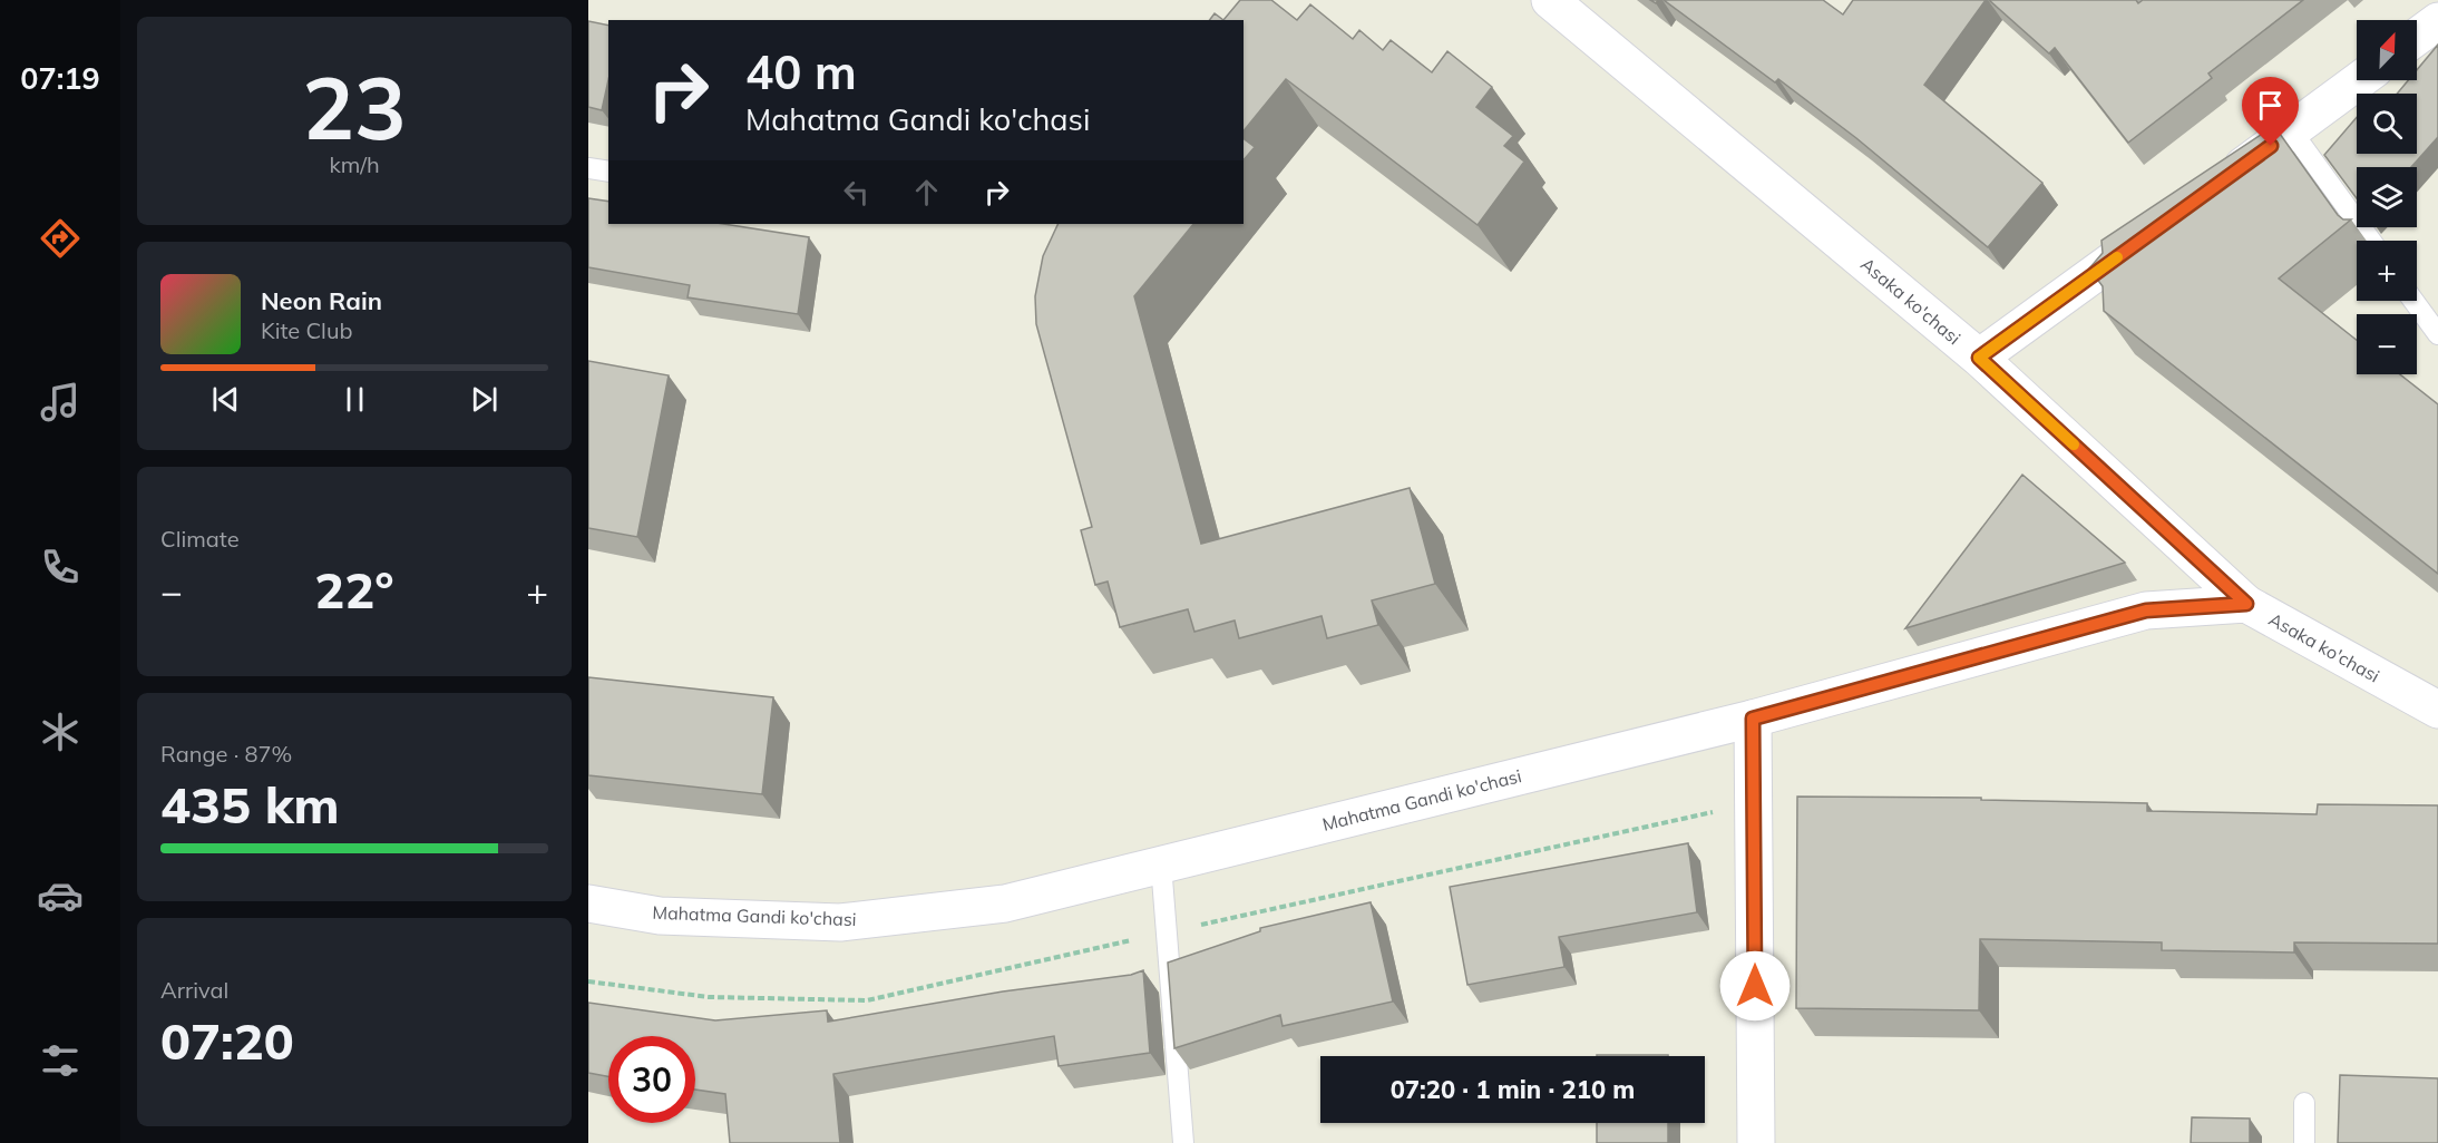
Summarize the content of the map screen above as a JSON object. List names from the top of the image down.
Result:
{
  "streets": {
    "street": ["Asaka ko'chasi", "Mahatma Gandi ko'chasi"]
  },
  "crossings": [
    ["Asaka ko'chasi", "Mahatma Gandi ko'chasi"]
  ],
  "north": "top right",
  "page": {
    "tabs": "07:19",
    "tile": [
      ["23", "km/h"],
      "Climate",
      ["Range · 87%", "435 km"],
      ["Arrival", "07:20"]
    ],
    "map_buttons": ["+", "−"],
    "turn": ["40 m", "Mahatma Gandi ko'chasi"],
    "song": ["Neon Rain", "Kite Club"],
    "heat": ["−", "22°", "+"],
    "limit": "30",
    "trip": "07:20 · 1 min · 210 m"
  }
}
